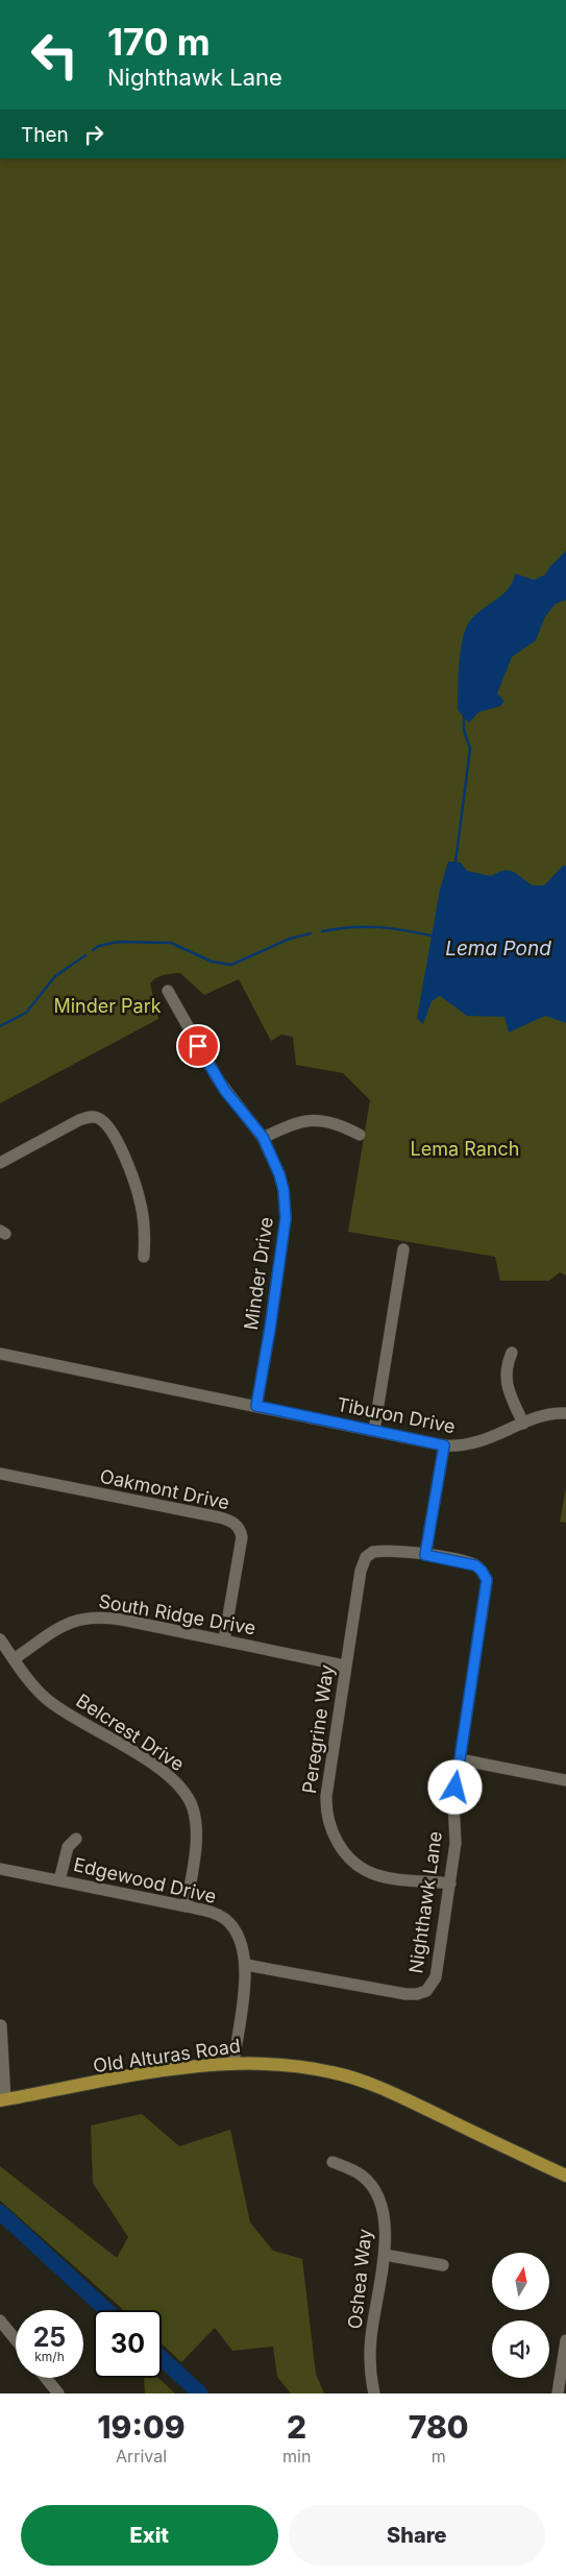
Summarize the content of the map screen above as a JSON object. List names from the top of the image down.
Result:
{
  "streets": {
    "main road": ["Old Alturas Road"],
    "street": [
      "Minder Drive",
      "Tiburon Drive",
      "Oakmont Drive",
      "South Ridge Drive",
      "Peregrine Way",
      "Belcrest Drive",
      "Edgewood Drive",
      "Nighthawk Lane",
      "Oshea Way"
    ]
  },
  "crossings": [
    ["Minder Drive", "Tiburon Drive"],
    ["Oakmont Drive", "South Ridge Drive"],
    ["South Ridge Drive", "Peregrine Way"],
    ["South Ridge Drive", "Belcrest Drive"],
    ["Peregrine Way", "Nighthawk Lane"],
    ["Belcrest Drive", "Edgewood Drive"],
    ["Edgewood Drive", "Nighthawk Lane"],
    ["Edgewood Drive", "Old Alturas Road"]
  ],
  "water": ["Lema Pond"],
  "parks": ["Minder Park", "Lema Ranch"],
  "north": "top",
  "page": {
    "turn": ["170 m", "Nighthawk Lane"],
    "then": "Then",
    "speed": "25 km/h",
    "limit": "30",
    "eta": [
      "19:09",
      "Arrival",
      "2",
      "min",
      "780",
      "m"
    ],
    "buttons": ["Exit", "Share"]
  }
}
